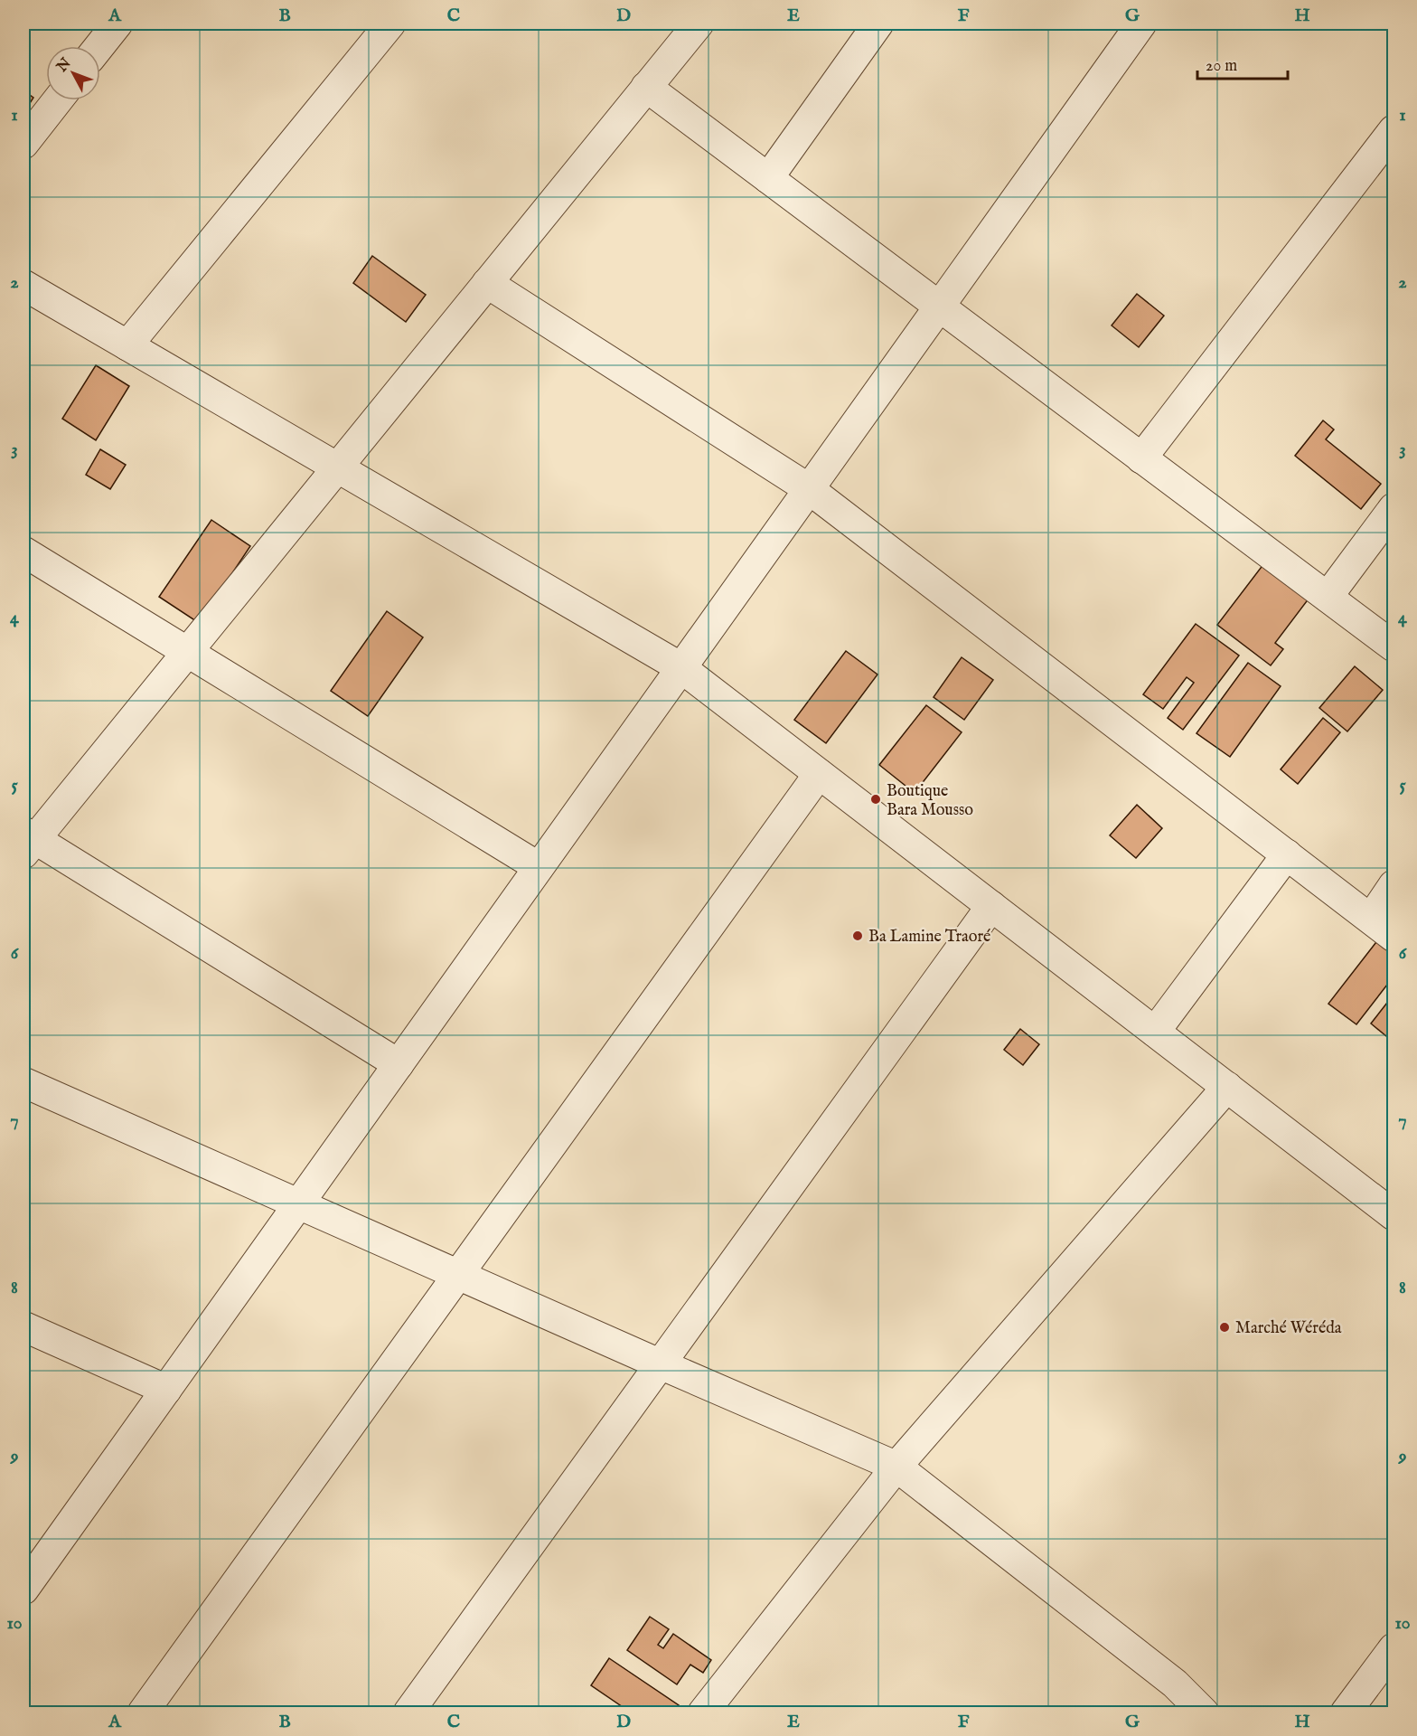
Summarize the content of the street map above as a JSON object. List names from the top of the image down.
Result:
{
  "places": ["Boutique Bara Mousso", "Ba Lamine Traoré", "Marché Wéréda"],
  "scale_bar": "20 m",
  "north": "top left",
  "grid": {
    "columns": [
      "A",
      "B",
      "C",
      "D",
      "E",
      "F",
      "G",
      "H"
    ],
    "rows": [
      "1",
      "2",
      "3",
      "4",
      "5",
      "6",
      "7",
      "8",
      "9",
      "10"
    ]
  }
}
